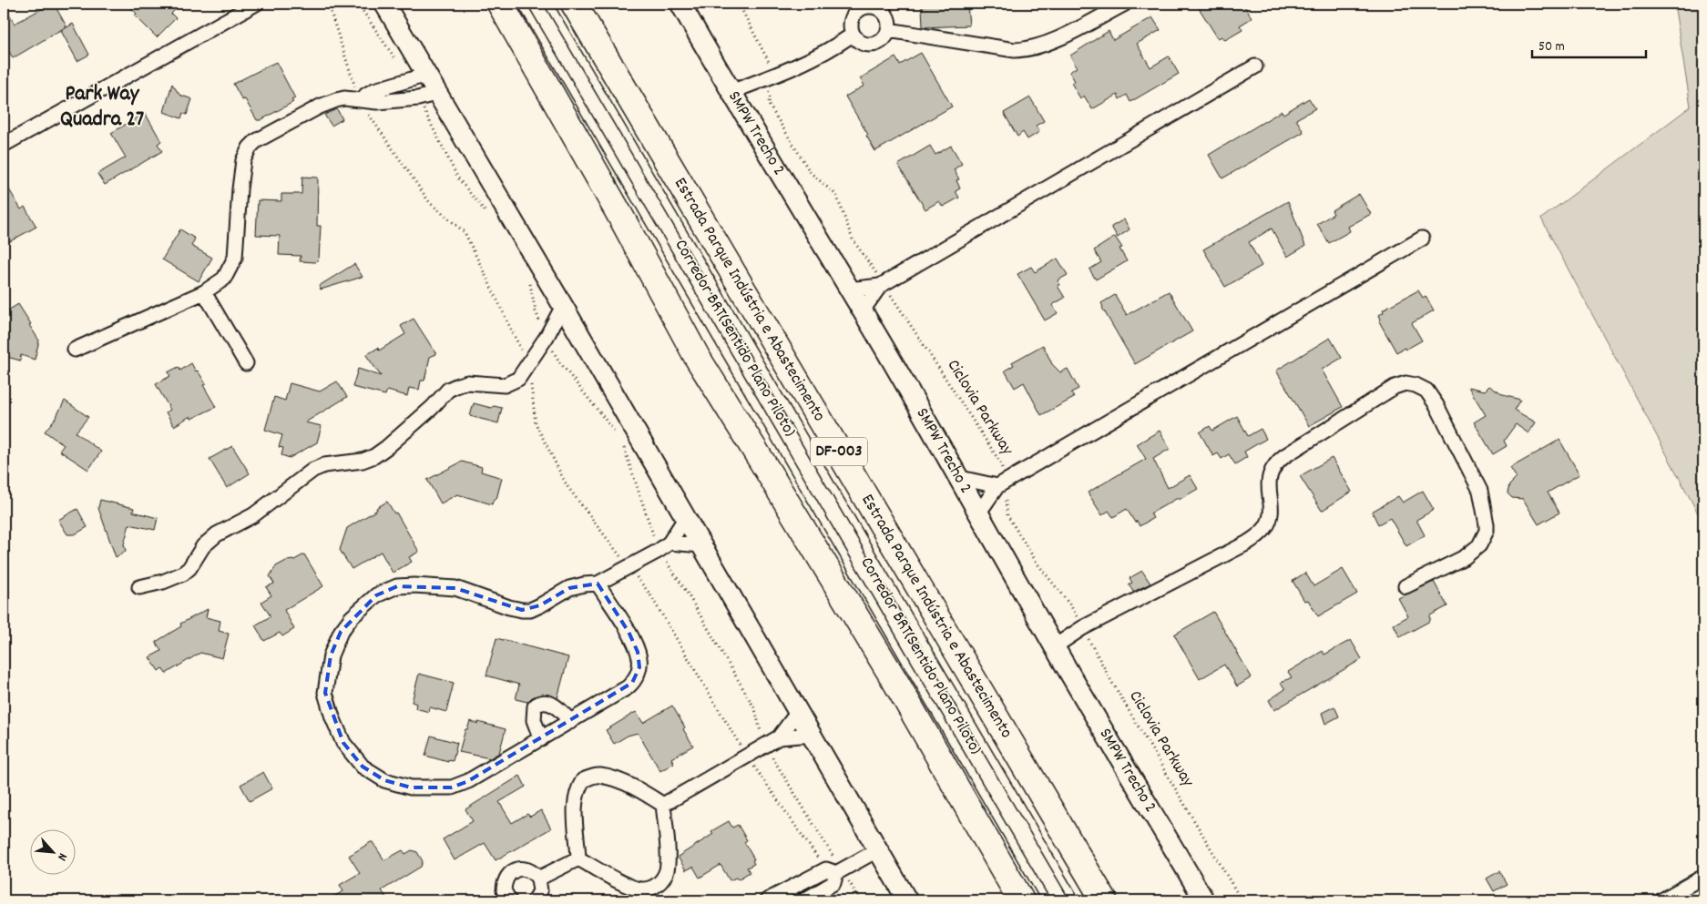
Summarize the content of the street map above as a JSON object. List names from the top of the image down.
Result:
{
  "streets": {
    "highway": ["Estrada Parque Indústria e Abastecimento", "DF-003"],
    "street": ["SMPW Trecho 2"],
    "lane": ["Corredor BRT(Sentido Plano Piloto)"],
    "path": ["Ciclovia Parkway"]
  },
  "districts": ["Park Way Quadra 27"],
  "scale_bar": "50 m",
  "north": "bottom right"
}
